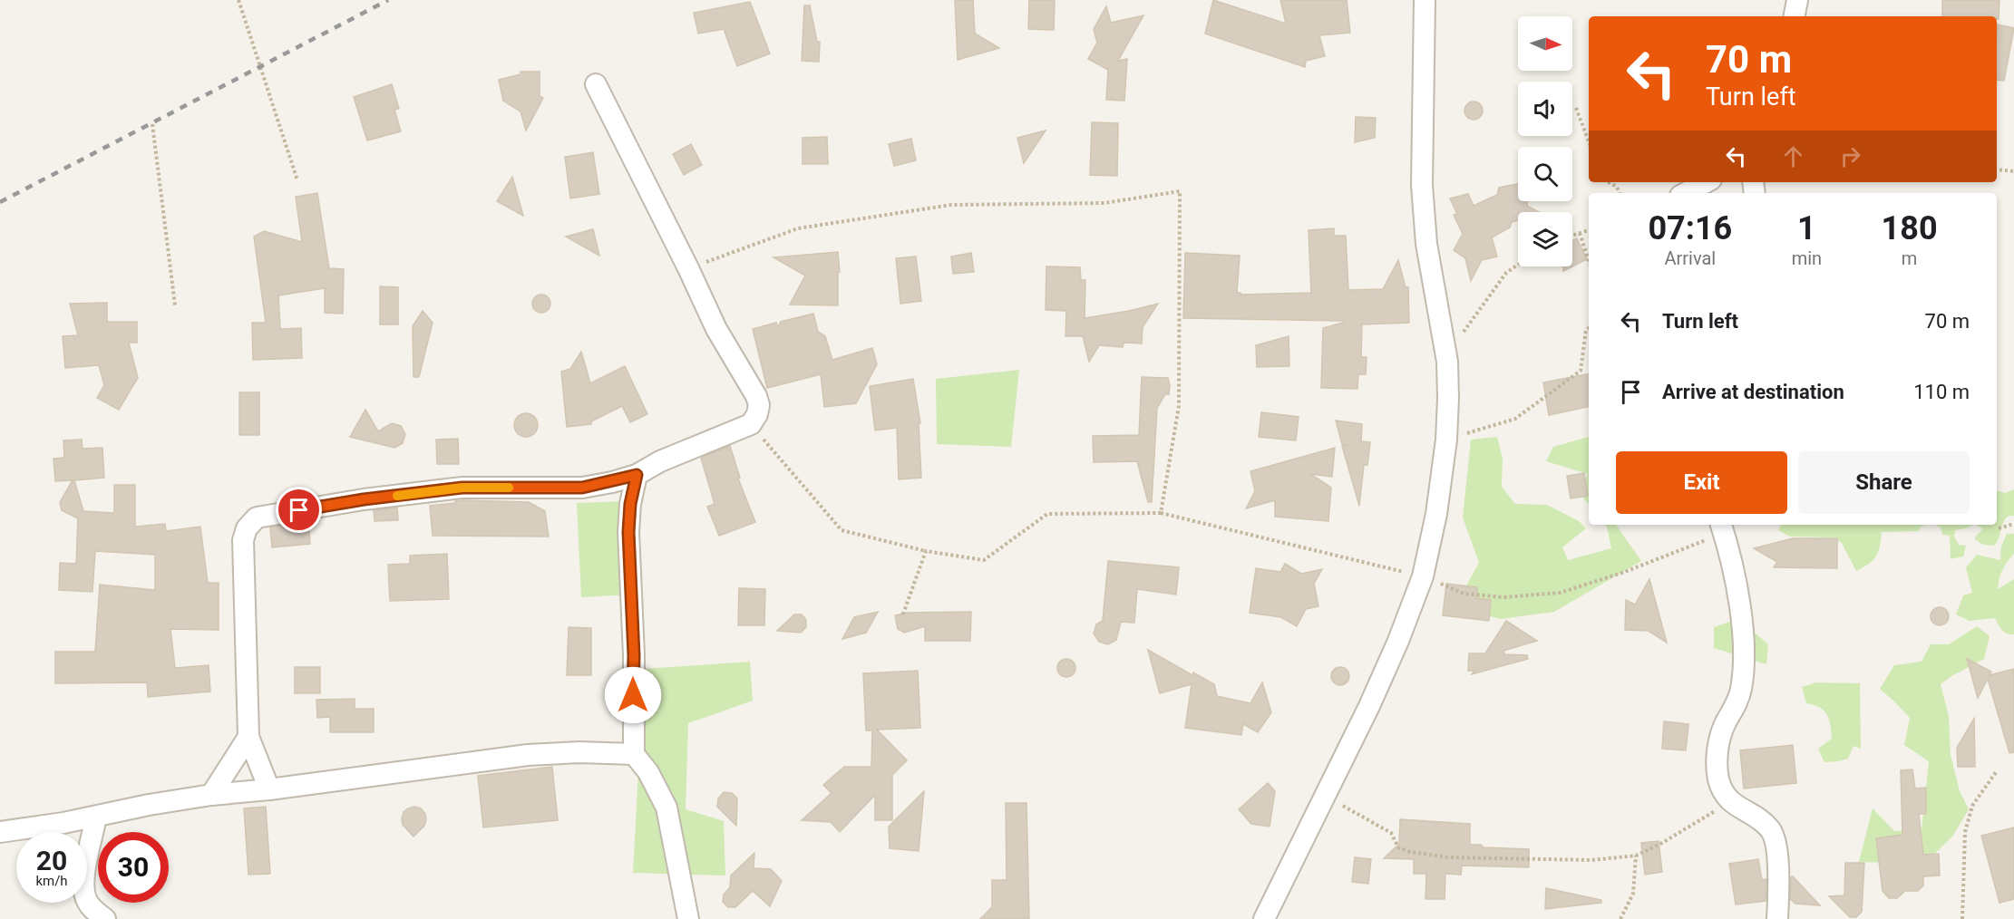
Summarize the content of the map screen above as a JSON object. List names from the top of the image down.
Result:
{
  "north": "right",
  "page": {
    "turn": ["70 m", "Turn left"],
    "eta": [
      "07:16",
      "Arrival",
      "1",
      "min",
      "180",
      "m"
    ],
    "list": [
      {
        "name": "Turn left",
        "value": "70 m"
      },
      {
        "name": "Arrive at destination",
        "value": "110 m"
      }
    ],
    "buttons": ["Exit", "Share"],
    "speed": "20 km/h",
    "limit": "30"
  }
}
